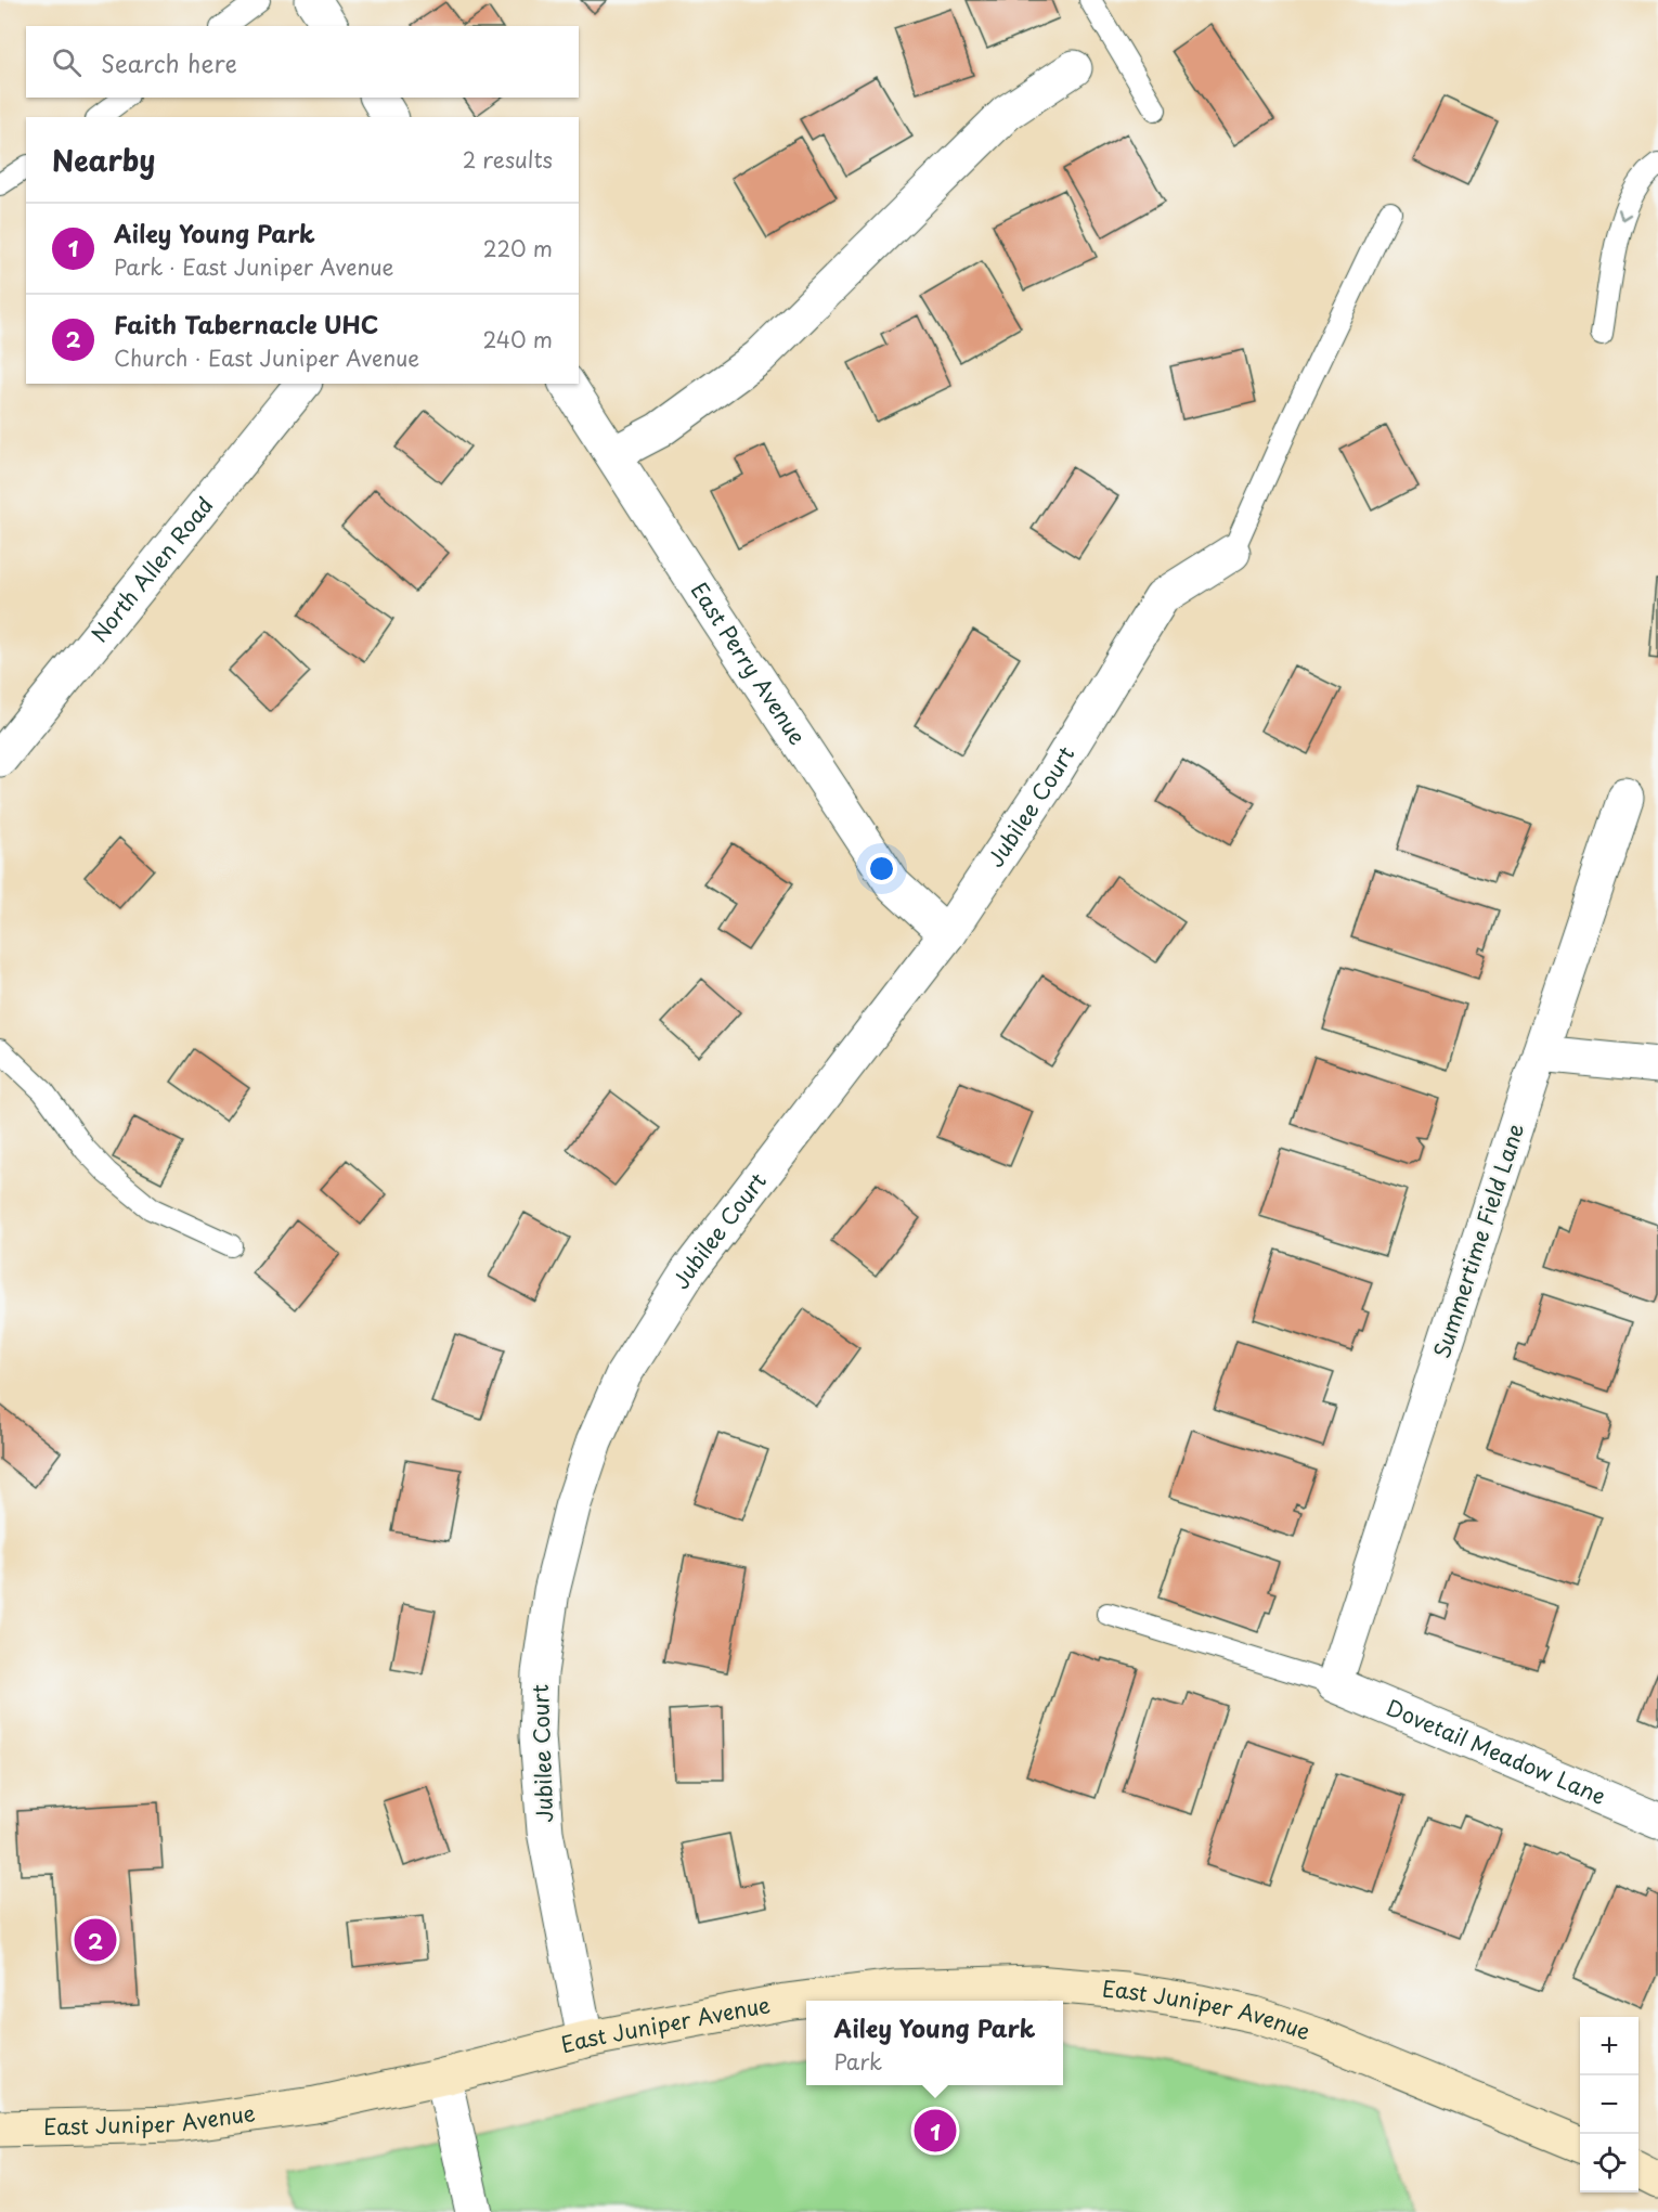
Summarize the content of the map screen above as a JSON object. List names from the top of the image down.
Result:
{
  "streets": {
    "street": [
      "North Allen Road",
      "East Perry Avenue",
      "Jubilee Court",
      "Summertime Field Lane",
      "Dovetail Meadow Lane",
      "East Juniper Avenue"
    ]
  },
  "crossings": [
    ["East Perry Avenue", "Jubilee Court"],
    ["Jubilee Court", "East Juniper Avenue"],
    ["Summertime Field Lane", "Dovetail Meadow Lane"]
  ],
  "page": {
    "search": "Search here",
    "heading": ["Nearby", "2 results"],
    "list": [
      {
        "mark": "1",
        "name": "Ailey Young Park",
        "note": "Park · East Juniper Avenue",
        "value": "220 m"
      },
      {
        "mark": "2",
        "name": "Faith Tabernacle UHC",
        "note": "Church · East Juniper Avenue",
        "value": "240 m"
      }
    ],
    "pins": ["2", "1"],
    "popup": ["Ailey Young Park", "Park"],
    "map_buttons": ["+", "−"]
  }
}
